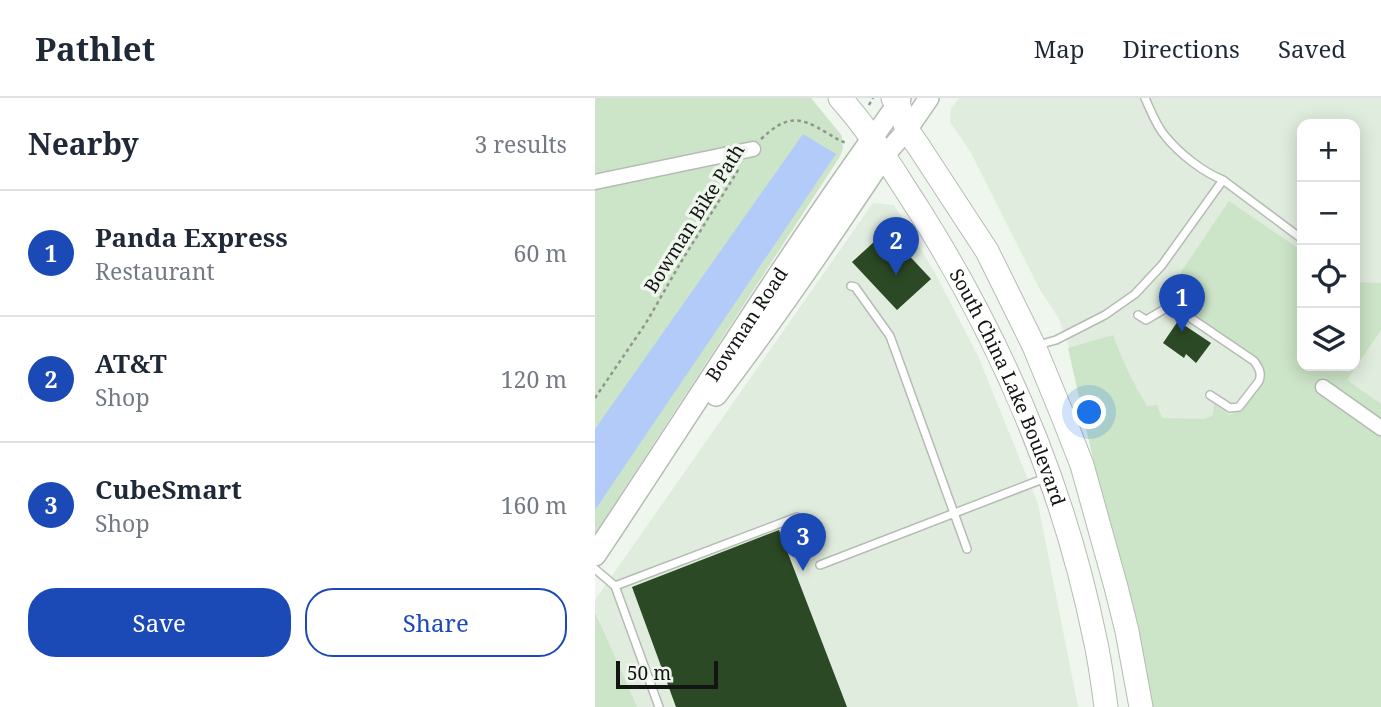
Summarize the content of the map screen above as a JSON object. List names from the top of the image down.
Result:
{
  "streets": {
    "main road": ["Bowman Road", "South China Lake Boulevard"],
    "path": ["Bowman Bike Path"]
  },
  "crossings": [
    ["Bowman Bike Path", "Bowman Road"],
    ["Bowman Bike Path", "South China Lake Boulevard"],
    ["Bowman Road", "South China Lake Boulevard"]
  ],
  "scale_bar": "50 m",
  "page": {
    "header": "Pathlet",
    "nav": ["Map", "Directions", "Saved"],
    "heading": ["Nearby", "3 results"],
    "map_buttons": ["+", "−"],
    "list": [
      {
        "mark": "1",
        "name": "Panda Express",
        "note": "Restaurant",
        "value": "60 m"
      },
      {
        "mark": "2",
        "name": "AT&T",
        "note": "Shop",
        "value": "120 m"
      },
      {
        "mark": "3",
        "name": "CubeSmart",
        "note": "Shop",
        "value": "160 m"
      }
    ],
    "pins": ["2", "1", "3"],
    "buttons": ["Save", "Share"],
    "scale": "50 m"
  }
}
